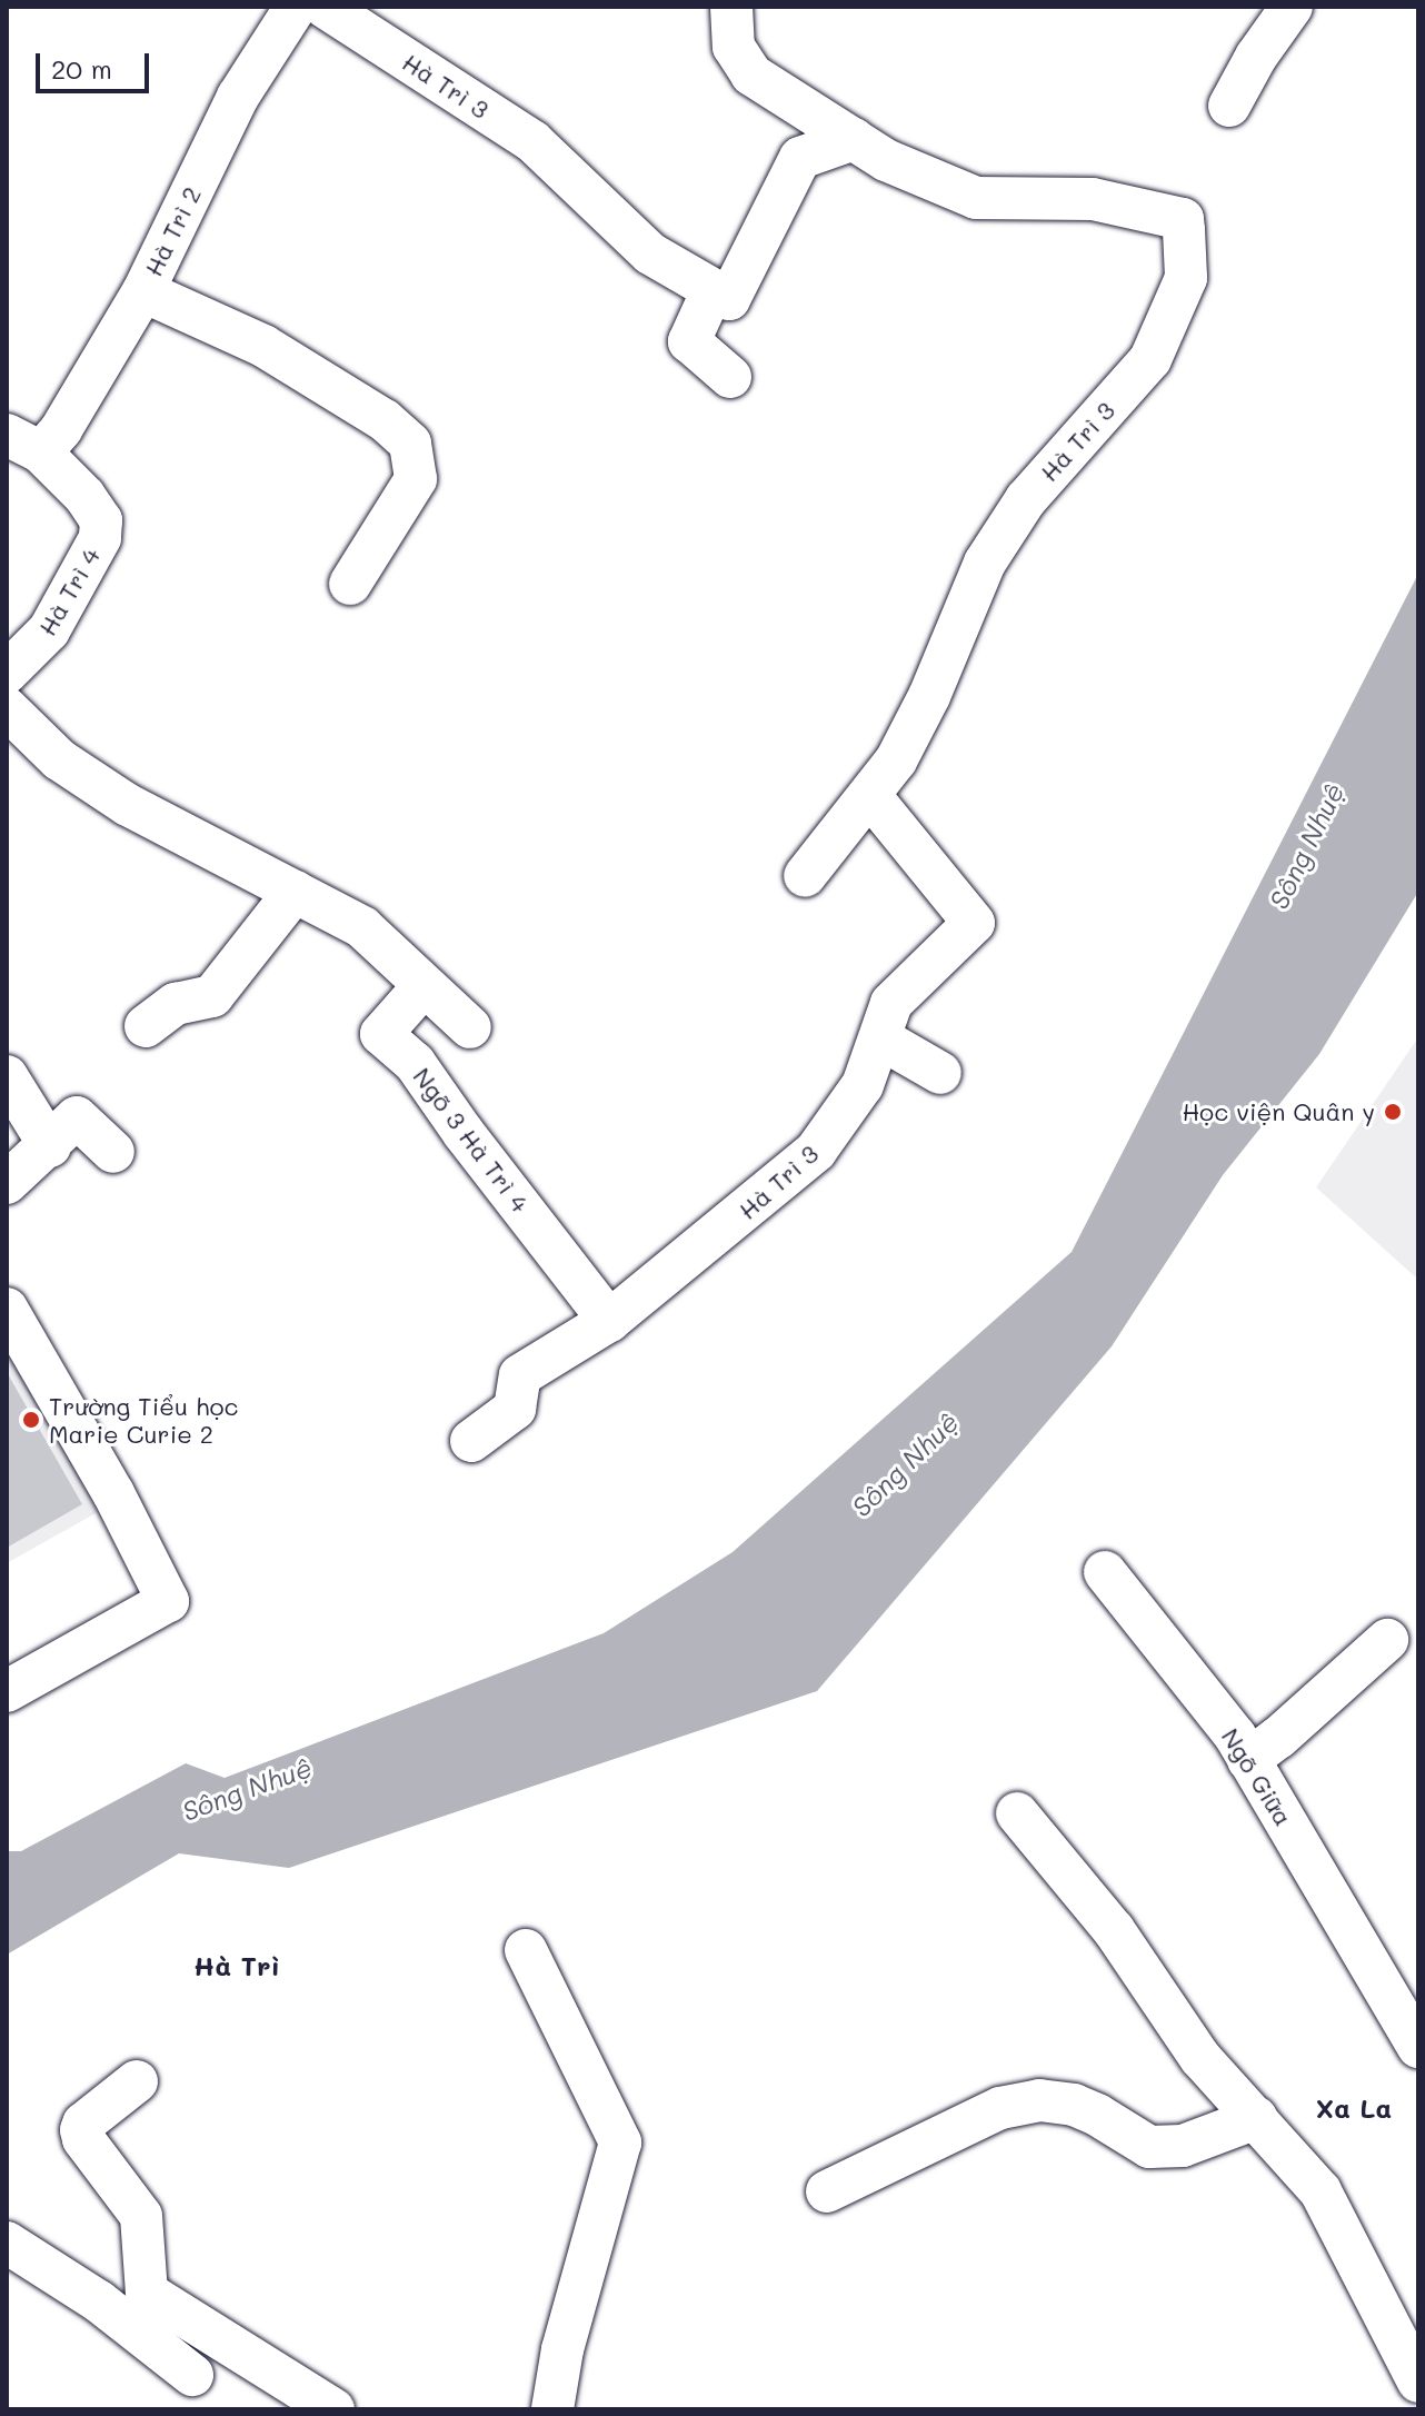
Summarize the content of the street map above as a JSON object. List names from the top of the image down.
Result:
{
  "streets": {
    "street": [
      "Hà Trì 3",
      "Hà Trì 2",
      "Hà Trì 4",
      "Ngõ 3 Hà Trì 4",
      "Ngõ Giữa"
    ]
  },
  "crossings": [
    ["Hà Trì 3", "Ngõ 3 Hà Trì 4"],
    ["Hà Trì 2", "Hà Trì 4"]
  ],
  "districts": ["Hà Trì", "Xa La"],
  "water": ["Sông Nhuệ"],
  "places": ["Học viện Quân y", "Trường Tiểu học Marie Curie 2"],
  "scale_bar": "20 m"
}
